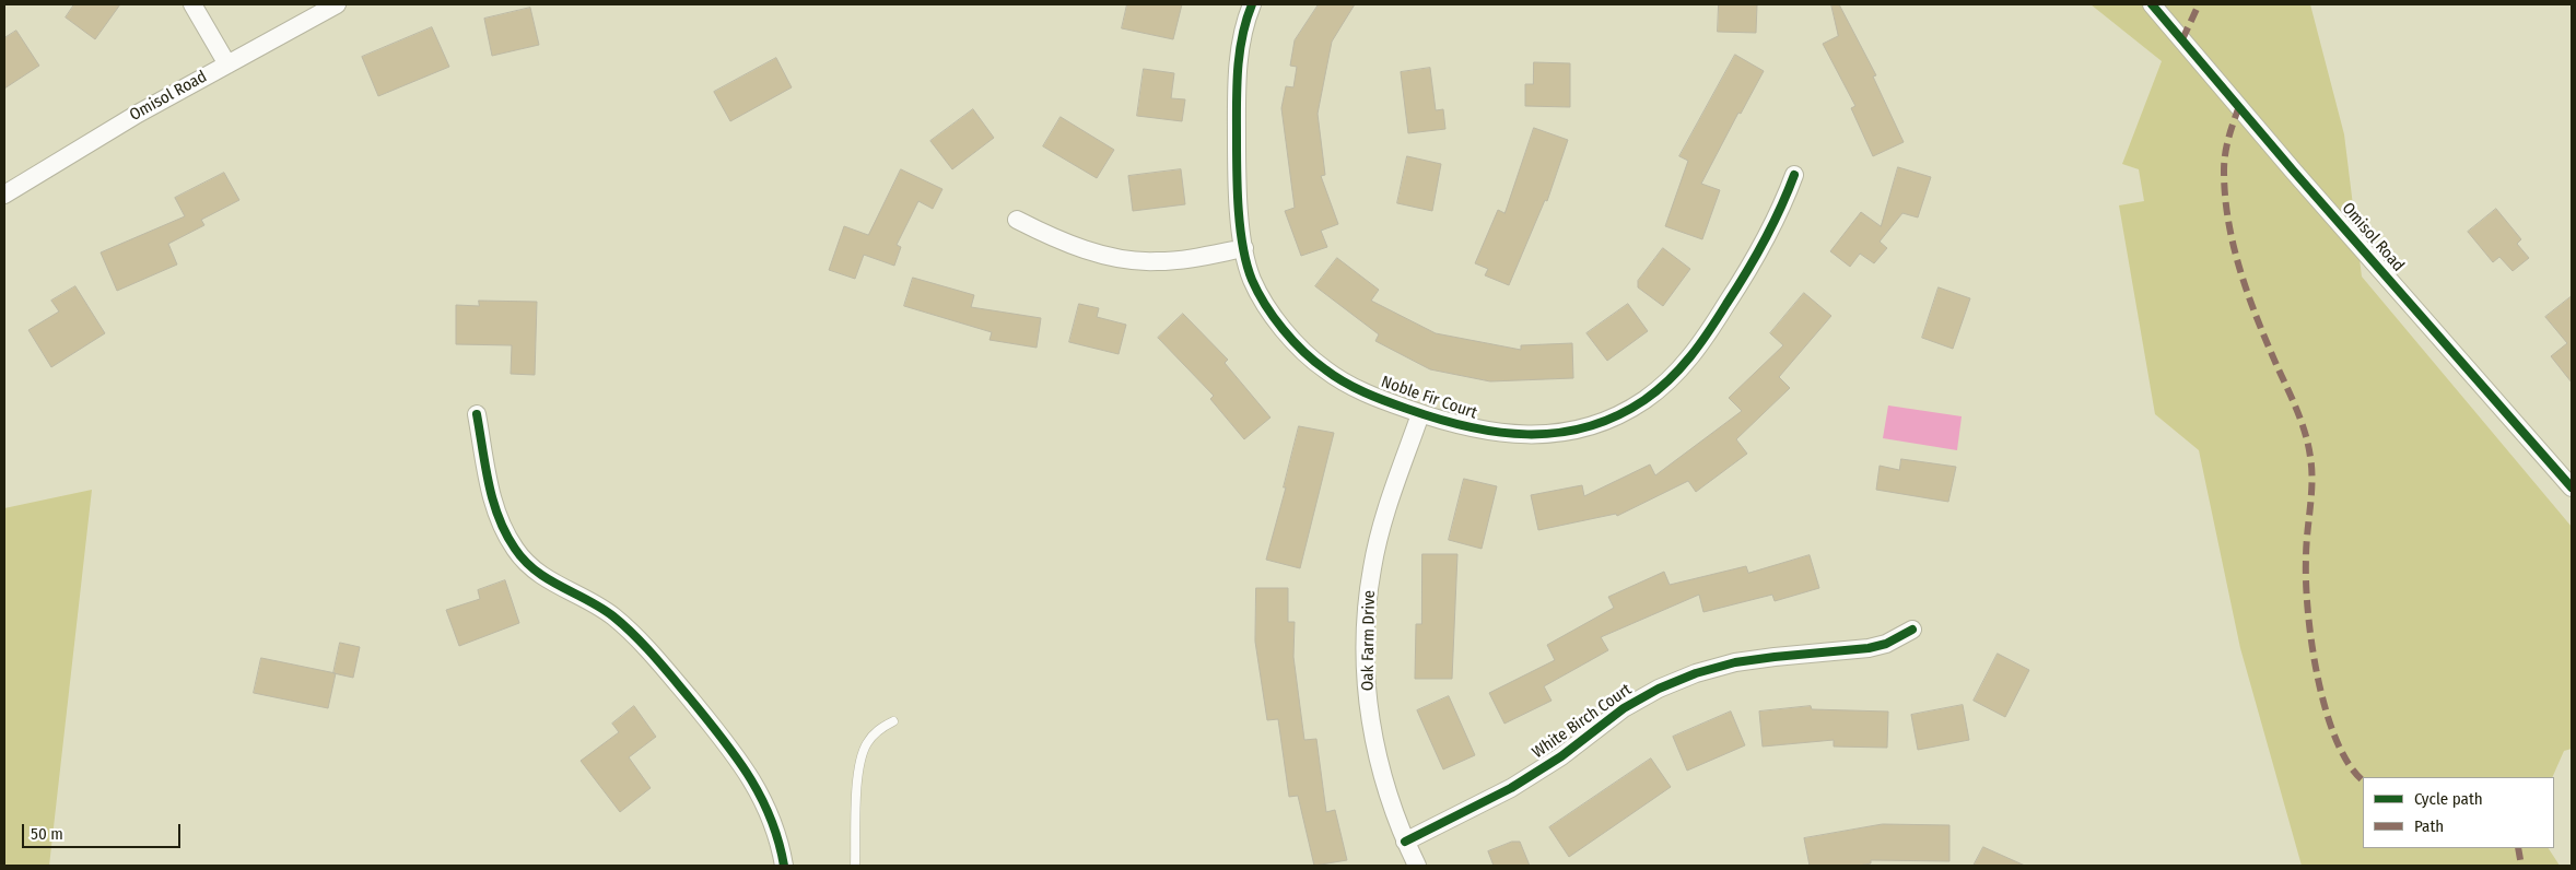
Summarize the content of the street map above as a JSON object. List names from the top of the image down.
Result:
{
  "streets": {
    "street": [
      "Omisol Road",
      "Noble Fir Court",
      "Oak Farm Drive",
      "White Birch Court"
    ]
  },
  "crossings": [
    ["Noble Fir Court", "Oak Farm Drive"],
    ["Oak Farm Drive", "White Birch Court"]
  ],
  "legend": ["Cycle path", "Path"],
  "scale_bar": "50 m"
}
